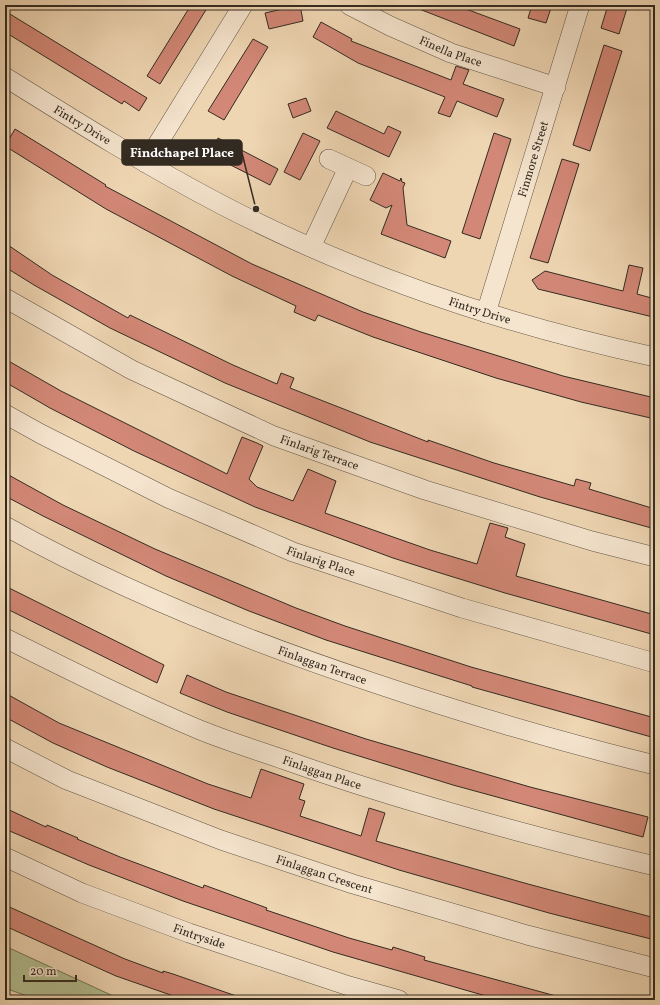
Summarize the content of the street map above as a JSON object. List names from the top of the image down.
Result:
{
  "streets": {
    "street": [
      "Finella Place",
      "Fintry Drive",
      "Finmore Street",
      "Finlarig Terrace",
      "Finlarig Place",
      "Finlaggan Terrace",
      "Finlaggan Place",
      "Finlaggan Crescent",
      "Fintryside"
    ]
  },
  "crossings": [
    ["Finella Place", "Finmore Street"],
    ["Fintry Drive", "Finmore Street"]
  ],
  "places": ["Findchapel Place"],
  "scale_bar": "20 m"
}
